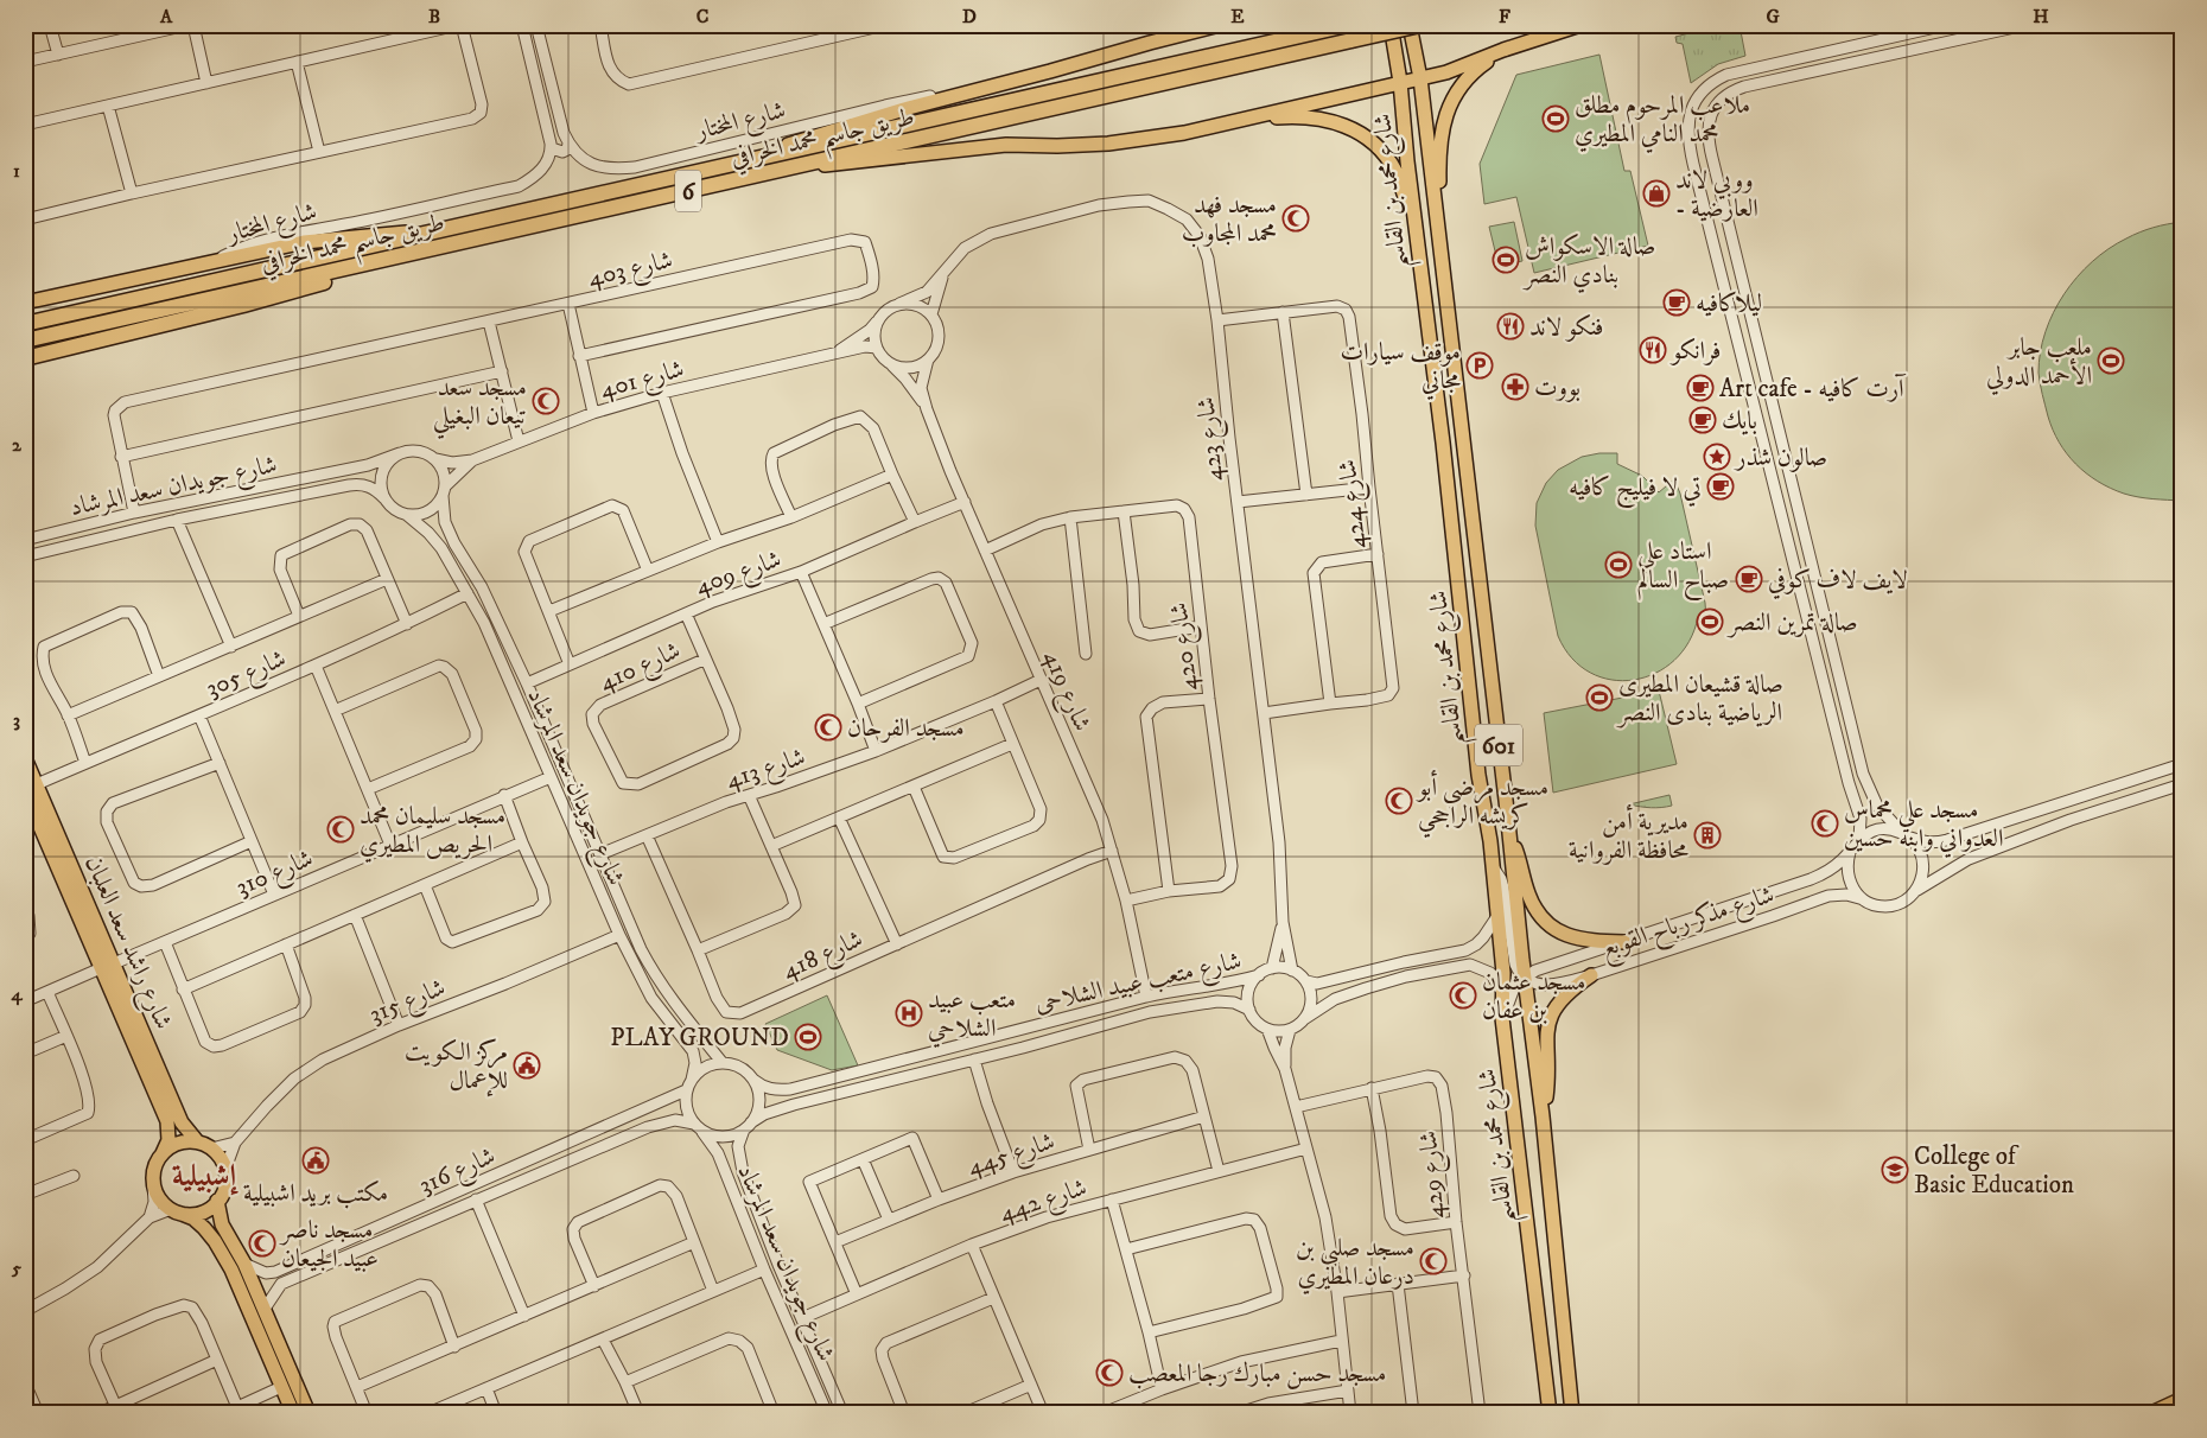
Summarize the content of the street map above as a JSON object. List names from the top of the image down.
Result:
{
  "streets": {
    "highway": ["طريق جاسم محمد الخرافي", "6"],
    "main road": ["شارع محمد بن القاسم", "601", "شارع راشد سعد العلبان"],
    "street": [
      "شارع المختار",
      "شارع 403",
      "شارع 401",
      "شارع 423",
      "شارع جويدان سعد المرشاد",
      "شارع 424",
      "شارع 409",
      "شارع 420",
      "شارع 410",
      "شارع 305",
      "شارع 419",
      "شارع 413",
      "شارع 310",
      "شارع مذكر رباح القوبع",
      "شارع 418",
      "شارع متعب عبيد الشلاحى",
      "شارع 315",
      "شارع 445",
      "شارع 316",
      "شارع 429",
      "شارع 442"
    ]
  },
  "crossings": [
    ["شارع محمد بن القاسم", "شارع مذكر رباح القوبع"],
    ["شارع 403", "شارع جويدان سعد المرشاد"],
    ["شارع 401", "شارع 423"],
    ["شارع 401", "شارع جويدان سعد المرشاد"],
    ["شارع 401", "شارع 419"],
    ["شارع 423", "شارع 424"],
    ["شارع 423", "شارع 419"],
    ["شارع 423", "شارع متعب عبيد الشلاحى"],
    ["شارع جويدان سعد المرشاد", "شارع 409"],
    ["شارع جويدان سعد المرشاد", "شارع 305"],
    ["شارع جويدان سعد المرشاد", "شارع 413"],
    ["شارع جويدان سعد المرشاد", "شارع 310"],
    ["شارع جويدان سعد المرشاد", "شارع متعب عبيد الشلاحى"],
    ["شارع جويدان سعد المرشاد", "شارع 315"],
    ["شارع جويدان سعد المرشاد", "شارع 316"],
    ["شارع جويدان سعد المرشاد", "شارع 442"],
    ["شارع 409", "شارع 410"],
    ["شارع 409", "شارع 419"],
    ["شارع 420", "شارع 419"],
    ["شارع 305", "شارع راشد سعد العلبان"],
    ["شارع 419", "شارع 413"],
    ["شارع 419", "شارع 418"],
    ["شارع 419", "شارع متعب عبيد الشلاحى"],
    ["شارع 413", "شارع 418"],
    ["شارع 310", "شارع راشد سعد العلبان"],
    ["شارع راشد سعد العلبان", "شارع 315"],
    ["شارع متعب عبيد الشلاحى", "شارع 316"]
  ],
  "districts": ["إشبيلية"],
  "places": {
    "sports": [
      "ملاعب المرحوم مطلق محمد النامي المطيري",
      "صالة الاسكواش بنادي النصر",
      "ملعب جابر الأحمد الدولي",
      "استاد علي صباح السالم",
      "صالة تمرين النصر",
      "صالة قشيعان المطيرى الرياضية بنادى النصر",
      "PLAY GROUND"
    ],
    "shop": ["ووبي لاند - العارضية"],
    "mosque": [
      "مسجد فهد محمد المجاوب",
      "مسجد سعد تيعان البغيلي",
      "مسجد الفرحان",
      "مسجد مرضي أبو كريشه الراجحي",
      "مسجد علي محماس العدواني وابنه حسين",
      "مسجد سليمان محمد الحريص المطيري",
      "مسجد عثمان بن عفان",
      "مسجد ناصر عبيد الجيعان",
      "مسجد صلبي بن درعان المطيري",
      "مسجد حسن مبارك رجا المعصب"
    ],
    "cafe": [
      "ليلاكافيه",
      "Art cafe - آرت كافيه",
      "بايك",
      "تي لا فيليج كافيه",
      "لايف لاف كوفي"
    ],
    "restaurant": ["فنكو لاند", "فرانكو"],
    "parking": ["موقف سيارات مجاني"],
    "pharmacy": ["بووت"],
    "place": ["صالون شذر"],
    "building": ["مديرية أمن محافظة الفروانية"],
    "hospital": ["متعب عبيد الشلاحي"],
    "public building": ["مركز الكويت للإعمال", "مكتب بريد اشبيلية"],
    "school or university": ["College of Basic Education"]
  },
  "grid": {
    "columns": [
      "A",
      "B",
      "C",
      "D",
      "E",
      "F",
      "G",
      "H"
    ],
    "rows": [
      "1",
      "2",
      "3",
      "4",
      "5"
    ]
  }
}
